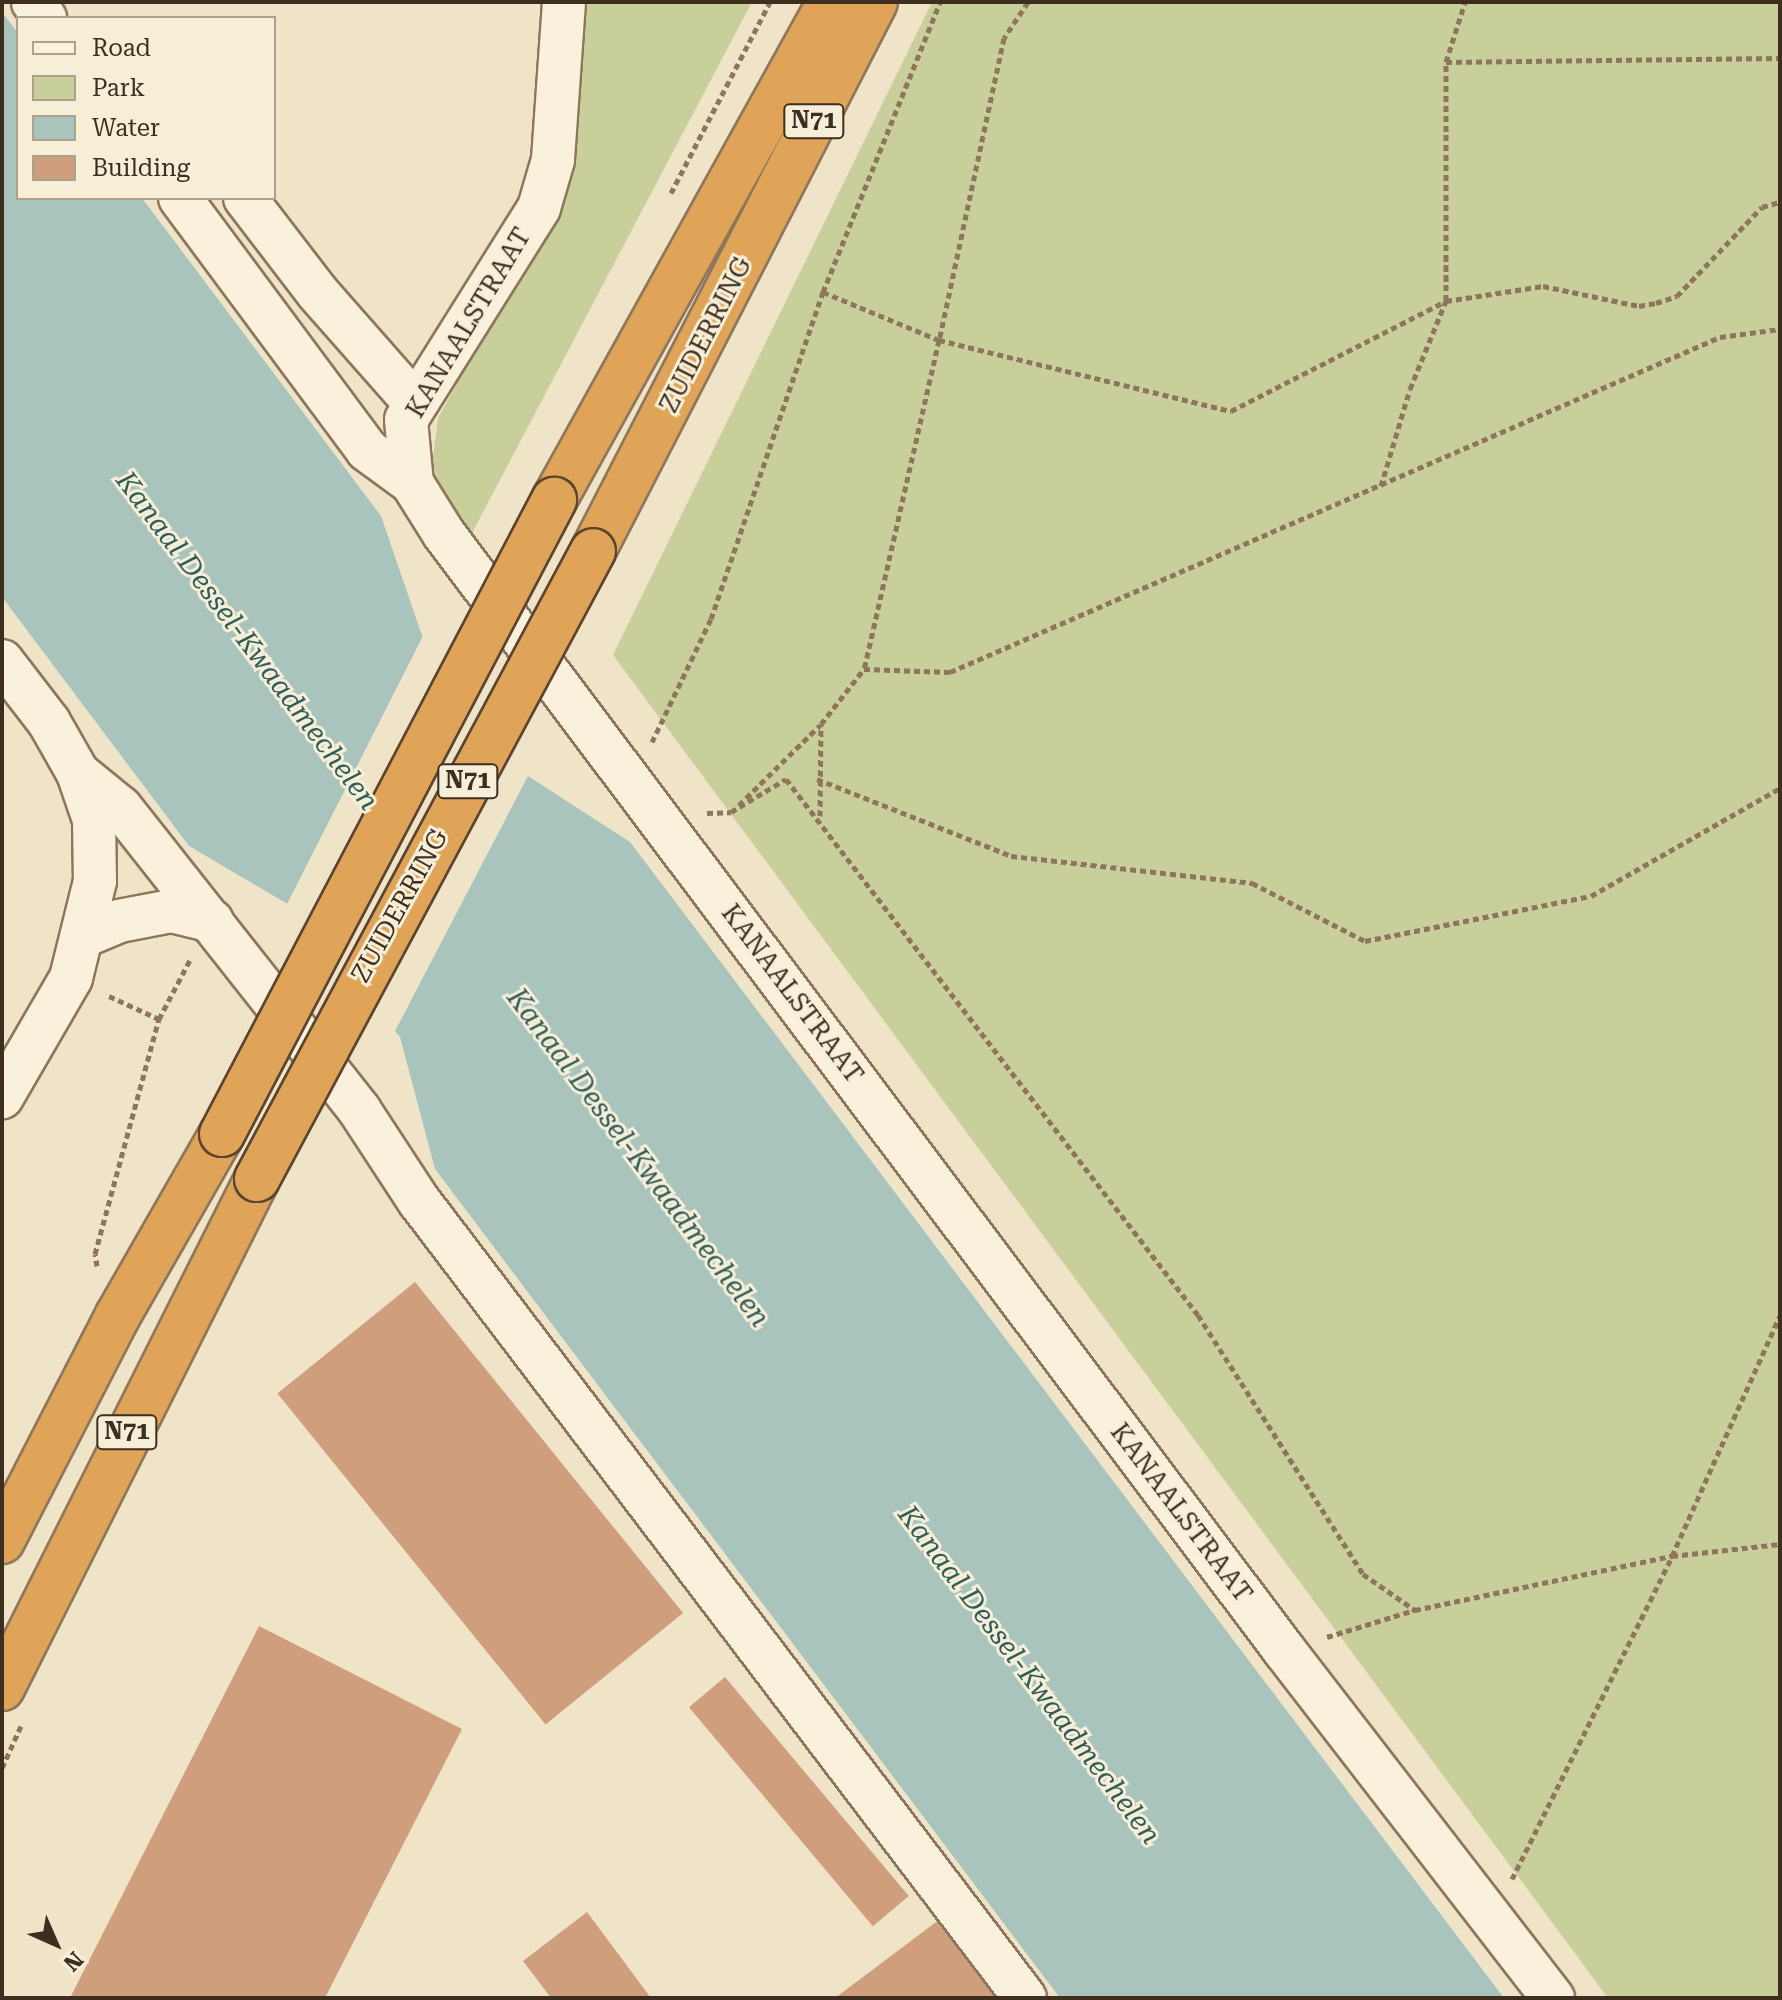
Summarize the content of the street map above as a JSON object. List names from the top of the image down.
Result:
{
  "streets": {
    "highway": ["N71", "ZUIDERRING"],
    "street": ["KANAALSTRAAT"]
  },
  "water": ["Kanaal Dessel-Kwaadmechelen"],
  "legend": [
    "Road",
    "Park",
    "Water",
    "Building"
  ],
  "north": "bottom right"
}
